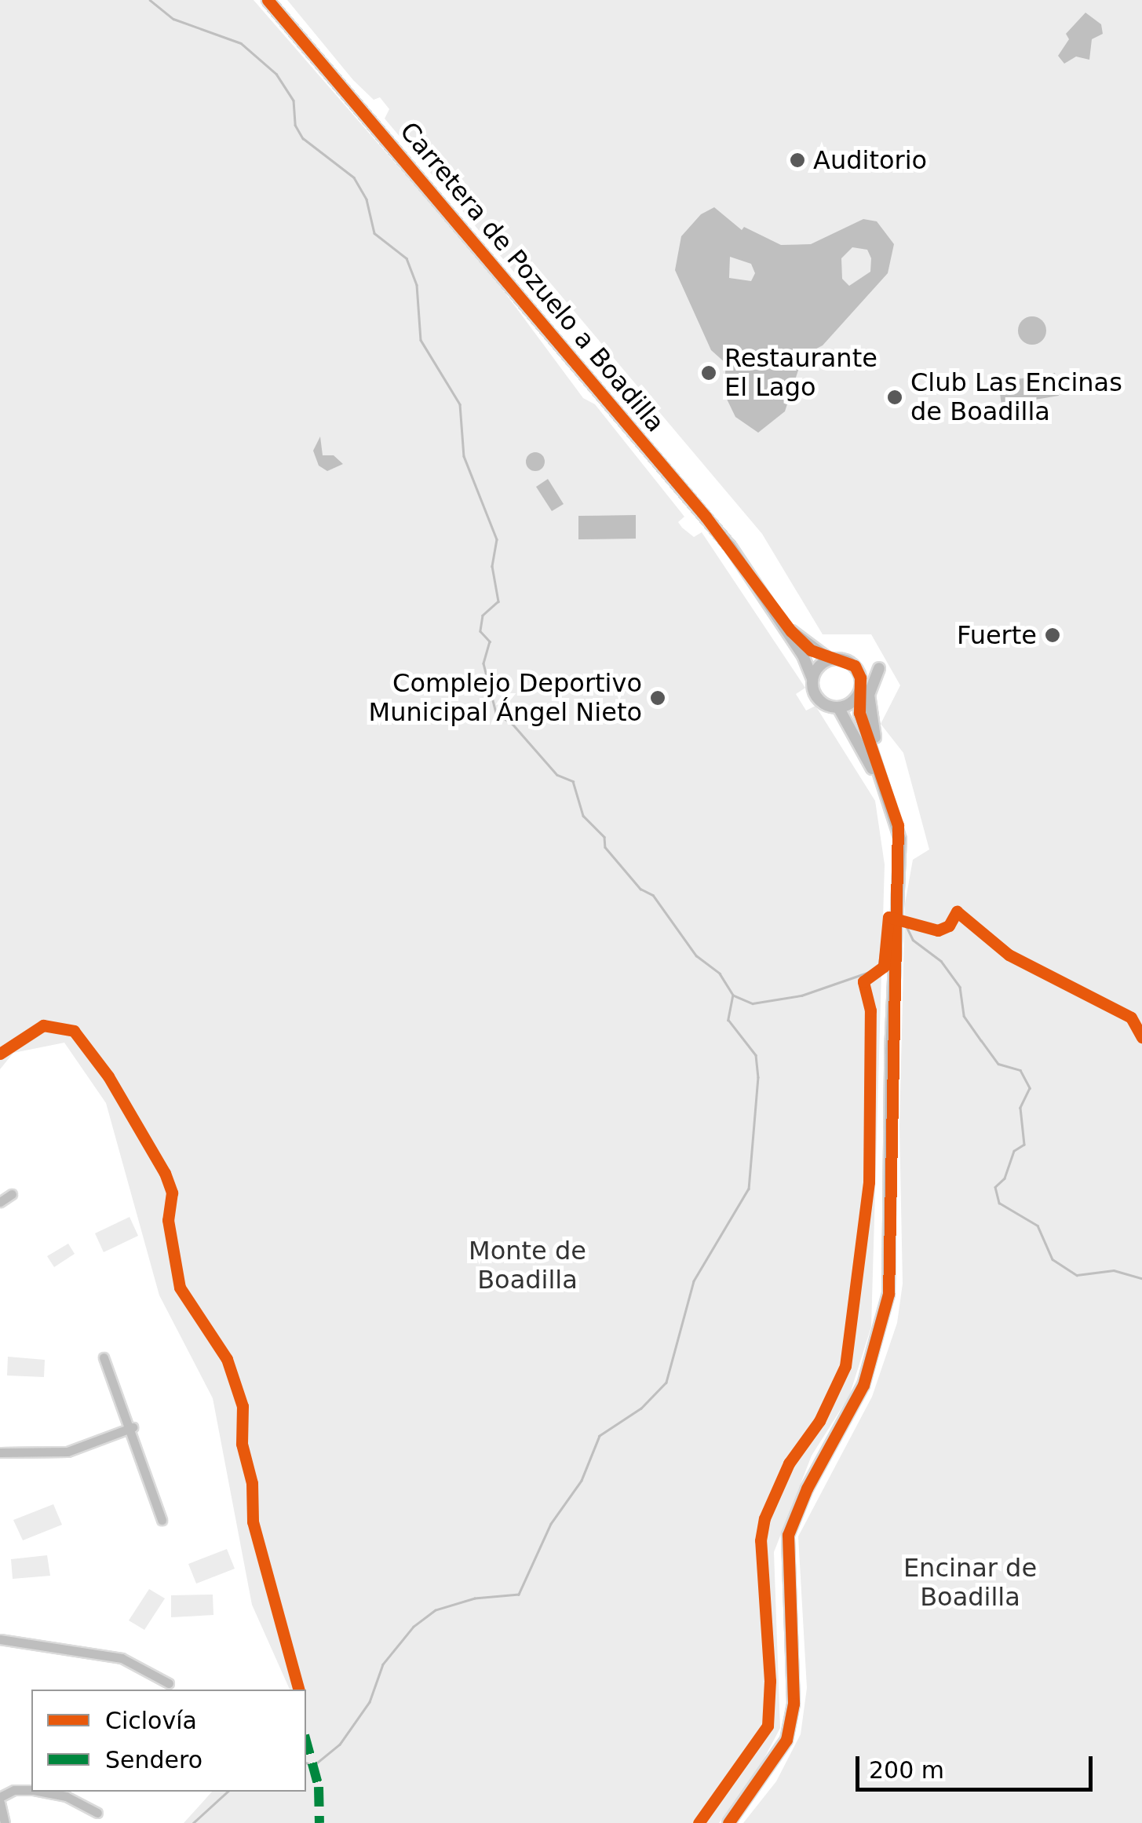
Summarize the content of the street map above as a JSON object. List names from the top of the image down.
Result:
{
  "streets": {
    "main road": ["Carretera de Pozuelo a Boadilla"]
  },
  "parks": ["Monte de Boadilla", "Encinar de Boadilla"],
  "places": [
    "Auditorio",
    "Restaurante El Lago",
    "Club Las Encinas de Boadilla",
    "Fuerte",
    "Complejo Deportivo Municipal Ángel Nieto"
  ],
  "legend": ["Ciclovía", "Sendero"],
  "scale_bar": "200 m"
}
